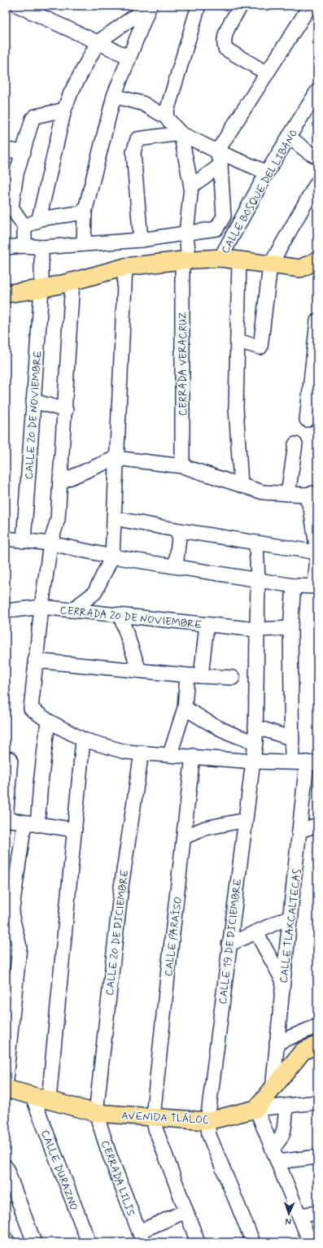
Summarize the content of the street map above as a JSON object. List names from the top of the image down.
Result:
{
  "streets": {
    "main road": ["AVENIDA TLÁLOC"],
    "street": [
      "CALLE BOSQUE DEL LIBANO",
      "CERRADA VERACRUZ",
      "CALLE 20 DE NOVIEMBRE",
      "CERRADA 20 DE NOVIEMBRE",
      "CALLE TLAXCALTECAS",
      "CALLE 20 DE DICIEMBRE",
      "CALLE PARAÍSO",
      "CALLE 19 DE DICIEMBRE",
      "CALLE DURAZNO",
      "CERRADA LILIS"
    ]
  },
  "crossings": [
    ["CERRADA 20 DE NOVIEMBRE", "CALLE 19 DE DICIEMBRE"],
    ["CALLE 20 DE DICIEMBRE", "AVENIDA TLÁLOC"],
    ["CALLE 20 DE DICIEMBRE", "CERRADA LILIS"],
    ["CALLE PARAÍSO", "AVENIDA TLÁLOC"],
    ["CALLE 19 DE DICIEMBRE", "AVENIDA TLÁLOC"],
    ["AVENIDA TLÁLOC", "CALLE DURAZNO"],
    ["AVENIDA TLÁLOC", "CERRADA LILIS"]
  ],
  "north": "bottom"
}
